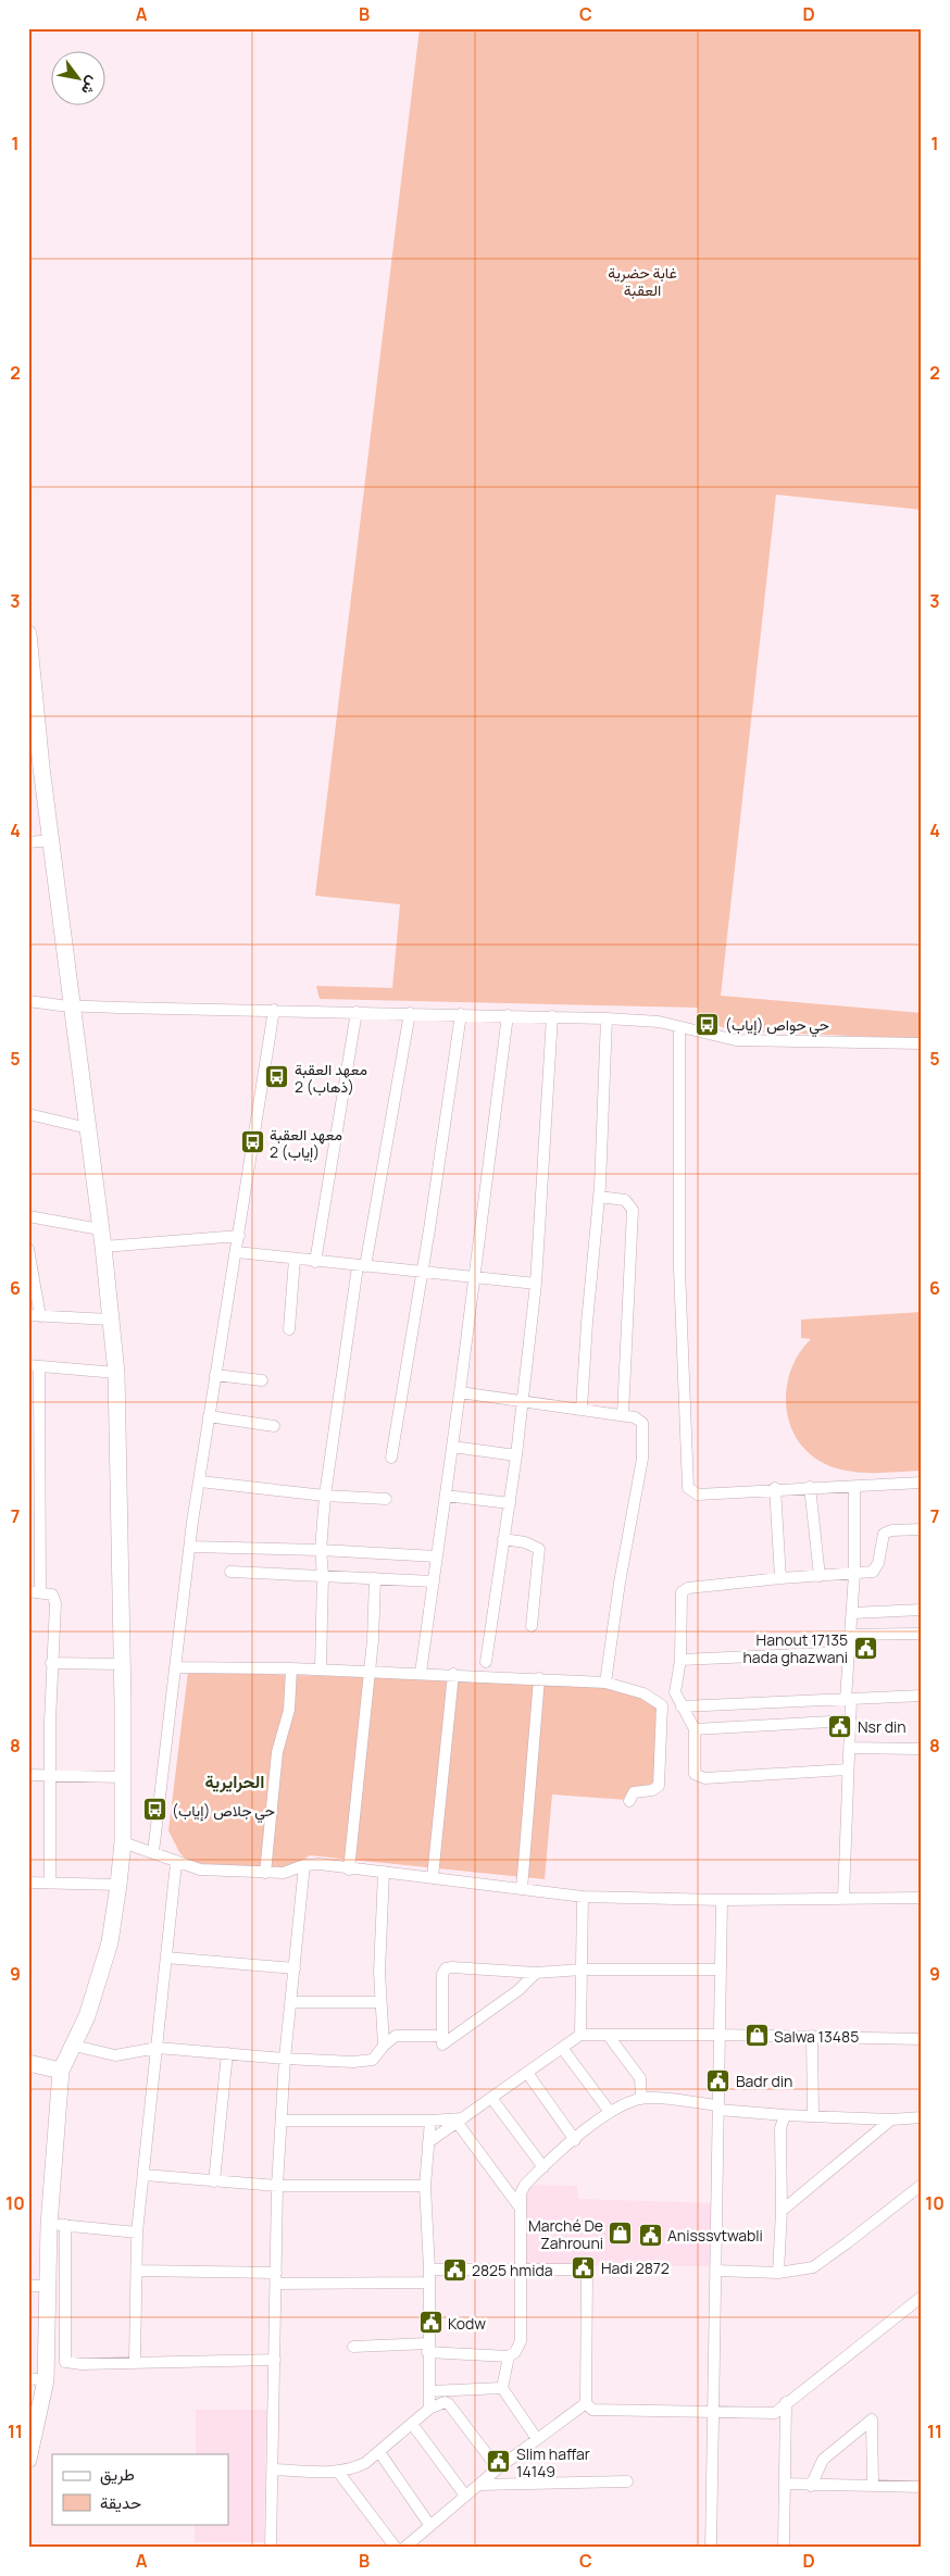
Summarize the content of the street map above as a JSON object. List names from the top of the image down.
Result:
{
  "districts": ["الحرايرية"],
  "parks": ["غابة حضرية العقبة"],
  "places": {
    "bus stop": [
      "حي حواص (إياب)",
      "معهد العقبة 2 (ذهاب)",
      "معهد العقبة 2 (إياب)",
      "حي جلاص (إياب)"
    ],
    "public building": [
      "Hanout 17135 hada ghazwani",
      "Nsr din",
      "Badr din",
      "Anisssvtwabli",
      "Hadi 2872",
      "2825 hmida",
      "Kodw",
      "Slim haffar 14149"
    ],
    "shop": ["Salwa 13485", "Marché De Zahrouni"]
  },
  "legend": ["طريق", "حديقة"],
  "north": "bottom right",
  "grid": {
    "columns": [
      "A",
      "B",
      "C",
      "D"
    ],
    "rows": [
      "1",
      "2",
      "3",
      "4",
      "5",
      "6",
      "7",
      "8",
      "9",
      "10",
      "11"
    ]
  }
}
